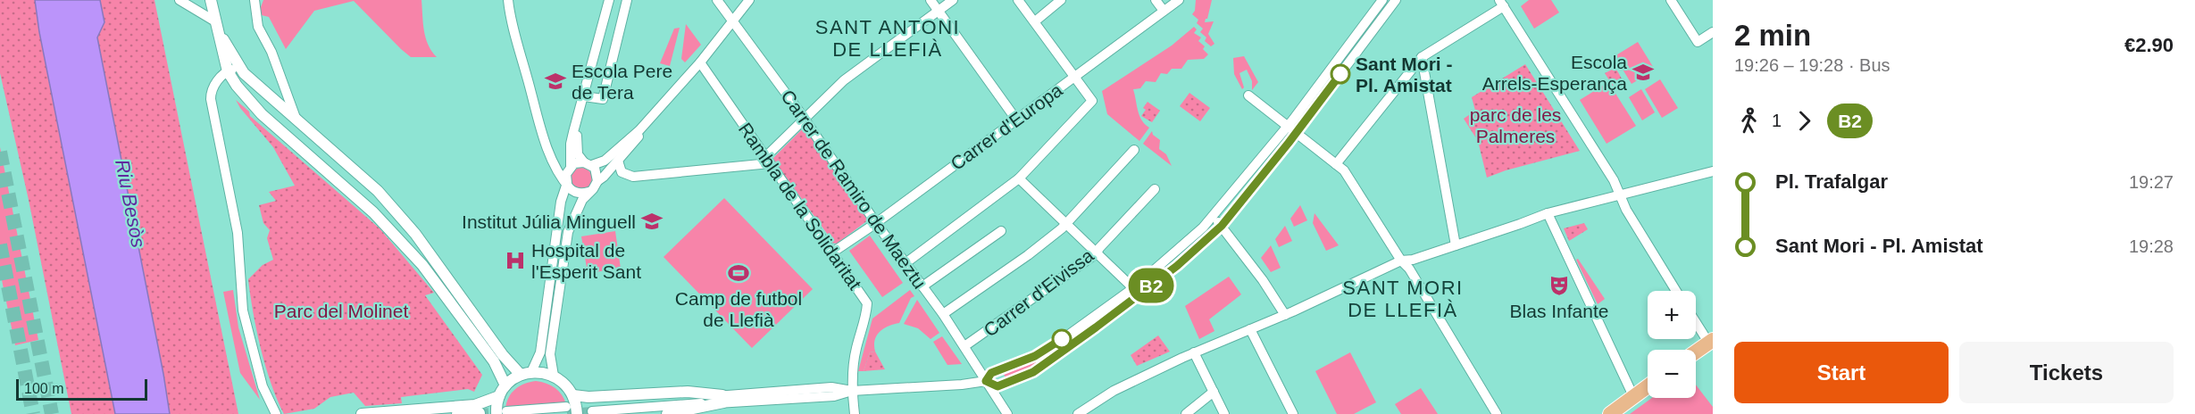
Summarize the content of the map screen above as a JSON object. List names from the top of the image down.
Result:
{
  "streets": {
    "street": [
      "Carrer d'Europa",
      "Carrer de Ramiro de Maeztu",
      "Rambla de la Solidaritat",
      "Carrer d'Eivissa"
    ]
  },
  "crossings": [
    ["Carrer d'Europa", "Carrer de Ramiro de Maeztu"],
    ["Carrer d'Europa", "Rambla de la Solidaritat"],
    ["Carrer de Ramiro de Maeztu", "Carrer d'Eivissa"]
  ],
  "districts": ["SANT ANTONI DE LLEFIÀ", "SANT MORI DE LLEFIÀ"],
  "water": ["Riu Besòs"],
  "parks": ["parc de les Palmeres", "Parc del Molinet"],
  "places": {
    "school or university": ["Escola Arrels-Esperança", "Escola Pere de Tera", "Institut Júlia Minguell"],
    "other": ["Sant Mori - Pl. Amistat"],
    "hospital": ["Hospital de l'Esperit Sant"],
    "sports": ["Camp de futbol de Llefià"],
    "theatre": ["Blas Infante"]
  },
  "lines": ["bus line B2"],
  "scale_bar": "100 m",
  "page": {
    "on_map": "B2",
    "heading": ["2 min", "19:26 – 19:28 · Bus", "€2.90"],
    "legs": ["1", "B2"],
    "list": [
      {
        "name": "Pl. Trafalgar",
        "value": "19:27"
      },
      {
        "name": "Sant Mori - Pl. Amistat",
        "value": "19:28"
      }
    ],
    "map_buttons": ["+", "−"],
    "buttons": ["Start", "Tickets"],
    "scale": "100 m"
  }
}
